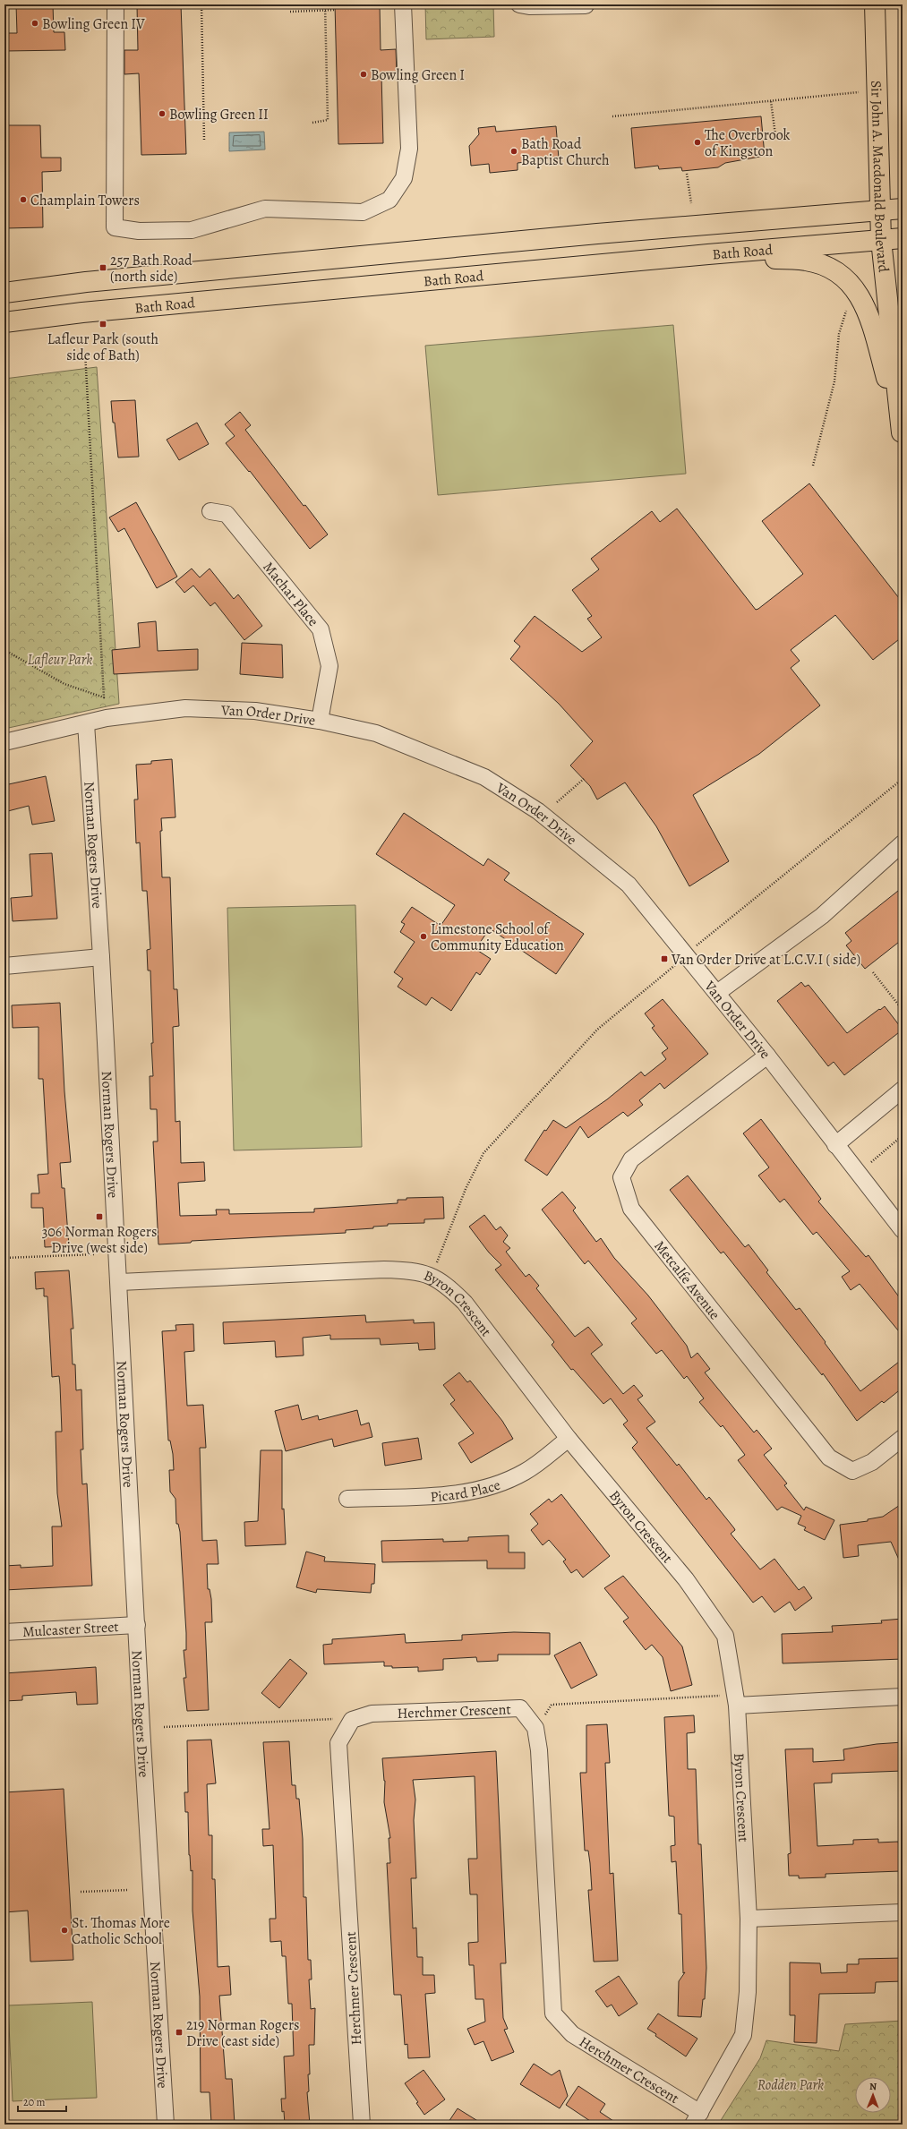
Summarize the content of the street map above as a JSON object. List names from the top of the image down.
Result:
{
  "streets": {
    "main road": ["Sir John A. Macdonald Boulevard", "Bath Road"],
    "street": [
      "Machar Place",
      "Van Order Drive",
      "Norman Rogers Drive",
      "Metcalfe Avenue",
      "Byron Crescent",
      "Picard Place",
      "Mulcaster Street",
      "Herchmer Crescent"
    ]
  },
  "crossings": [
    ["Sir John A. Macdonald Boulevard", "Bath Road"],
    ["Machar Place", "Van Order Drive"],
    ["Van Order Drive", "Norman Rogers Drive"],
    ["Van Order Drive", "Metcalfe Avenue"],
    ["Norman Rogers Drive", "Byron Crescent"],
    ["Norman Rogers Drive", "Mulcaster Street"],
    ["Byron Crescent", "Picard Place"],
    ["Byron Crescent", "Herchmer Crescent"]
  ],
  "parks": ["Lafleur Park", "Rodden Park"],
  "places": {
    "other": [
      "Bowling Green IV",
      "Bowling Green I",
      "Bowling Green II",
      "The Overbrook of Kingston",
      "Bath Road Baptist Church",
      "Champlain Towers",
      "Limestone School of Community Education",
      "St. Thomas More Catholic School"
    ],
    "transit": [
      "257 Bath Road (north side)",
      "Lafleur Park (south side of Bath)",
      "Van Order Drive at L.C.V.I ( side)",
      "306 Norman Rogers Drive (west side)",
      "219 Norman Rogers Drive (east side)"
    ]
  },
  "scale_bar": "20 m",
  "north": "top"
}
